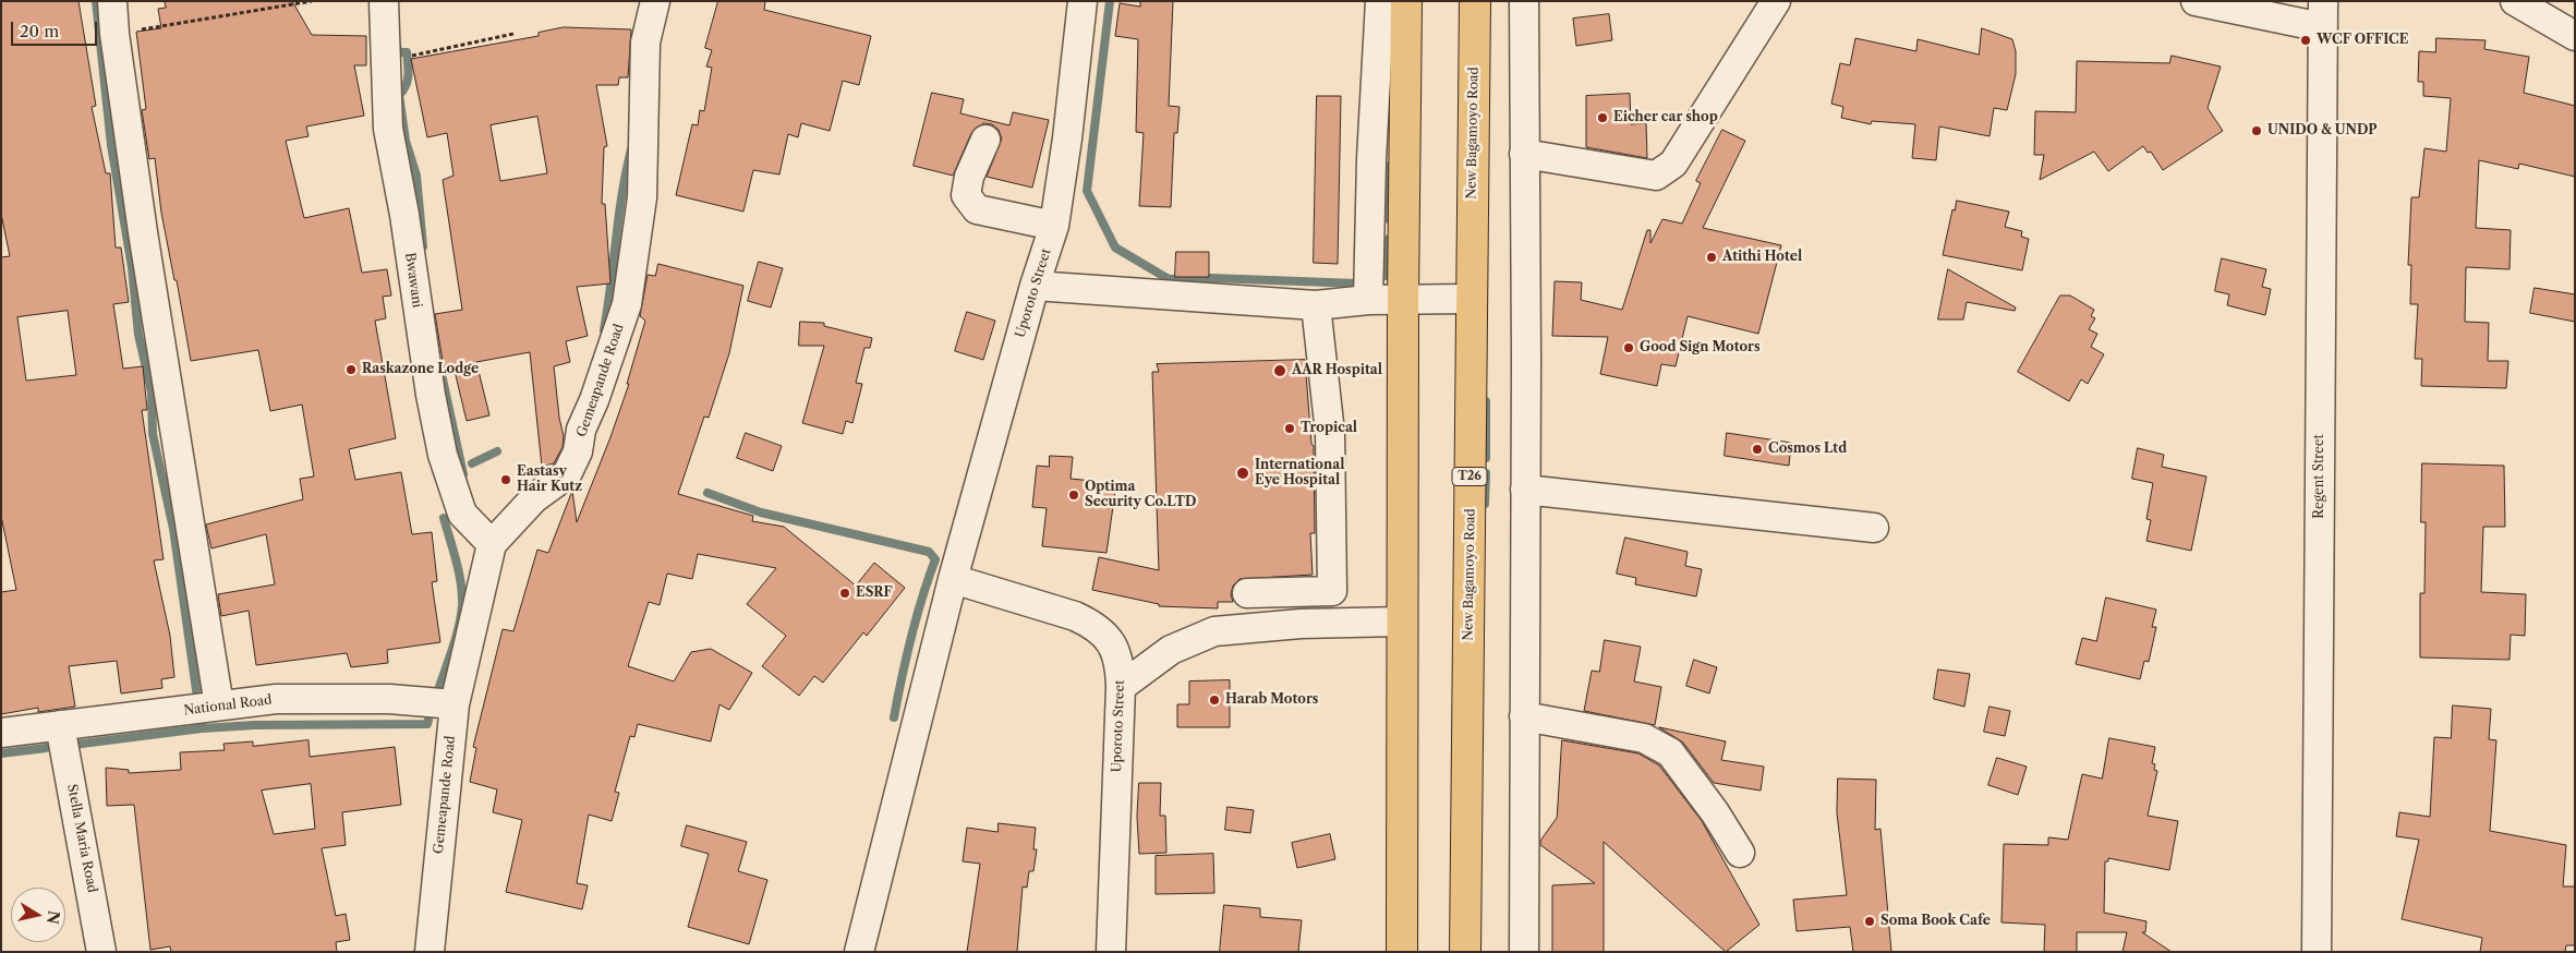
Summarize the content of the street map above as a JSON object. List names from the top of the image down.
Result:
{
  "streets": {
    "highway": ["New Bagamoyo Road", "T26"],
    "street": [
      "Bwawani",
      "Uporoto Street",
      "Gemeapande Road",
      "Regent Street",
      "National Road",
      "Stella Maria Road"
    ]
  },
  "crossings": [
    ["Bwawani", "Gemeapande Road"],
    ["Gemeapande Road", "National Road"],
    ["National Road", "Stella Maria Road"]
  ],
  "places": [
    "WCF OFFICE",
    "Eicher car shop",
    "UNIDO & UNDP",
    "Atithi Hotel",
    "Good Sign Motors",
    "Raskazone Lodge",
    "AAR Hospital",
    "Tropical",
    "Cosmos Ltd",
    "International Eye Hospital",
    "Eastasy Hair Kutz",
    "Optima Security Co.LTD",
    "ESRF",
    "Harab Motors",
    "Soma Book Cafe"
  ],
  "scale_bar": "20 m",
  "north": "right"
}
